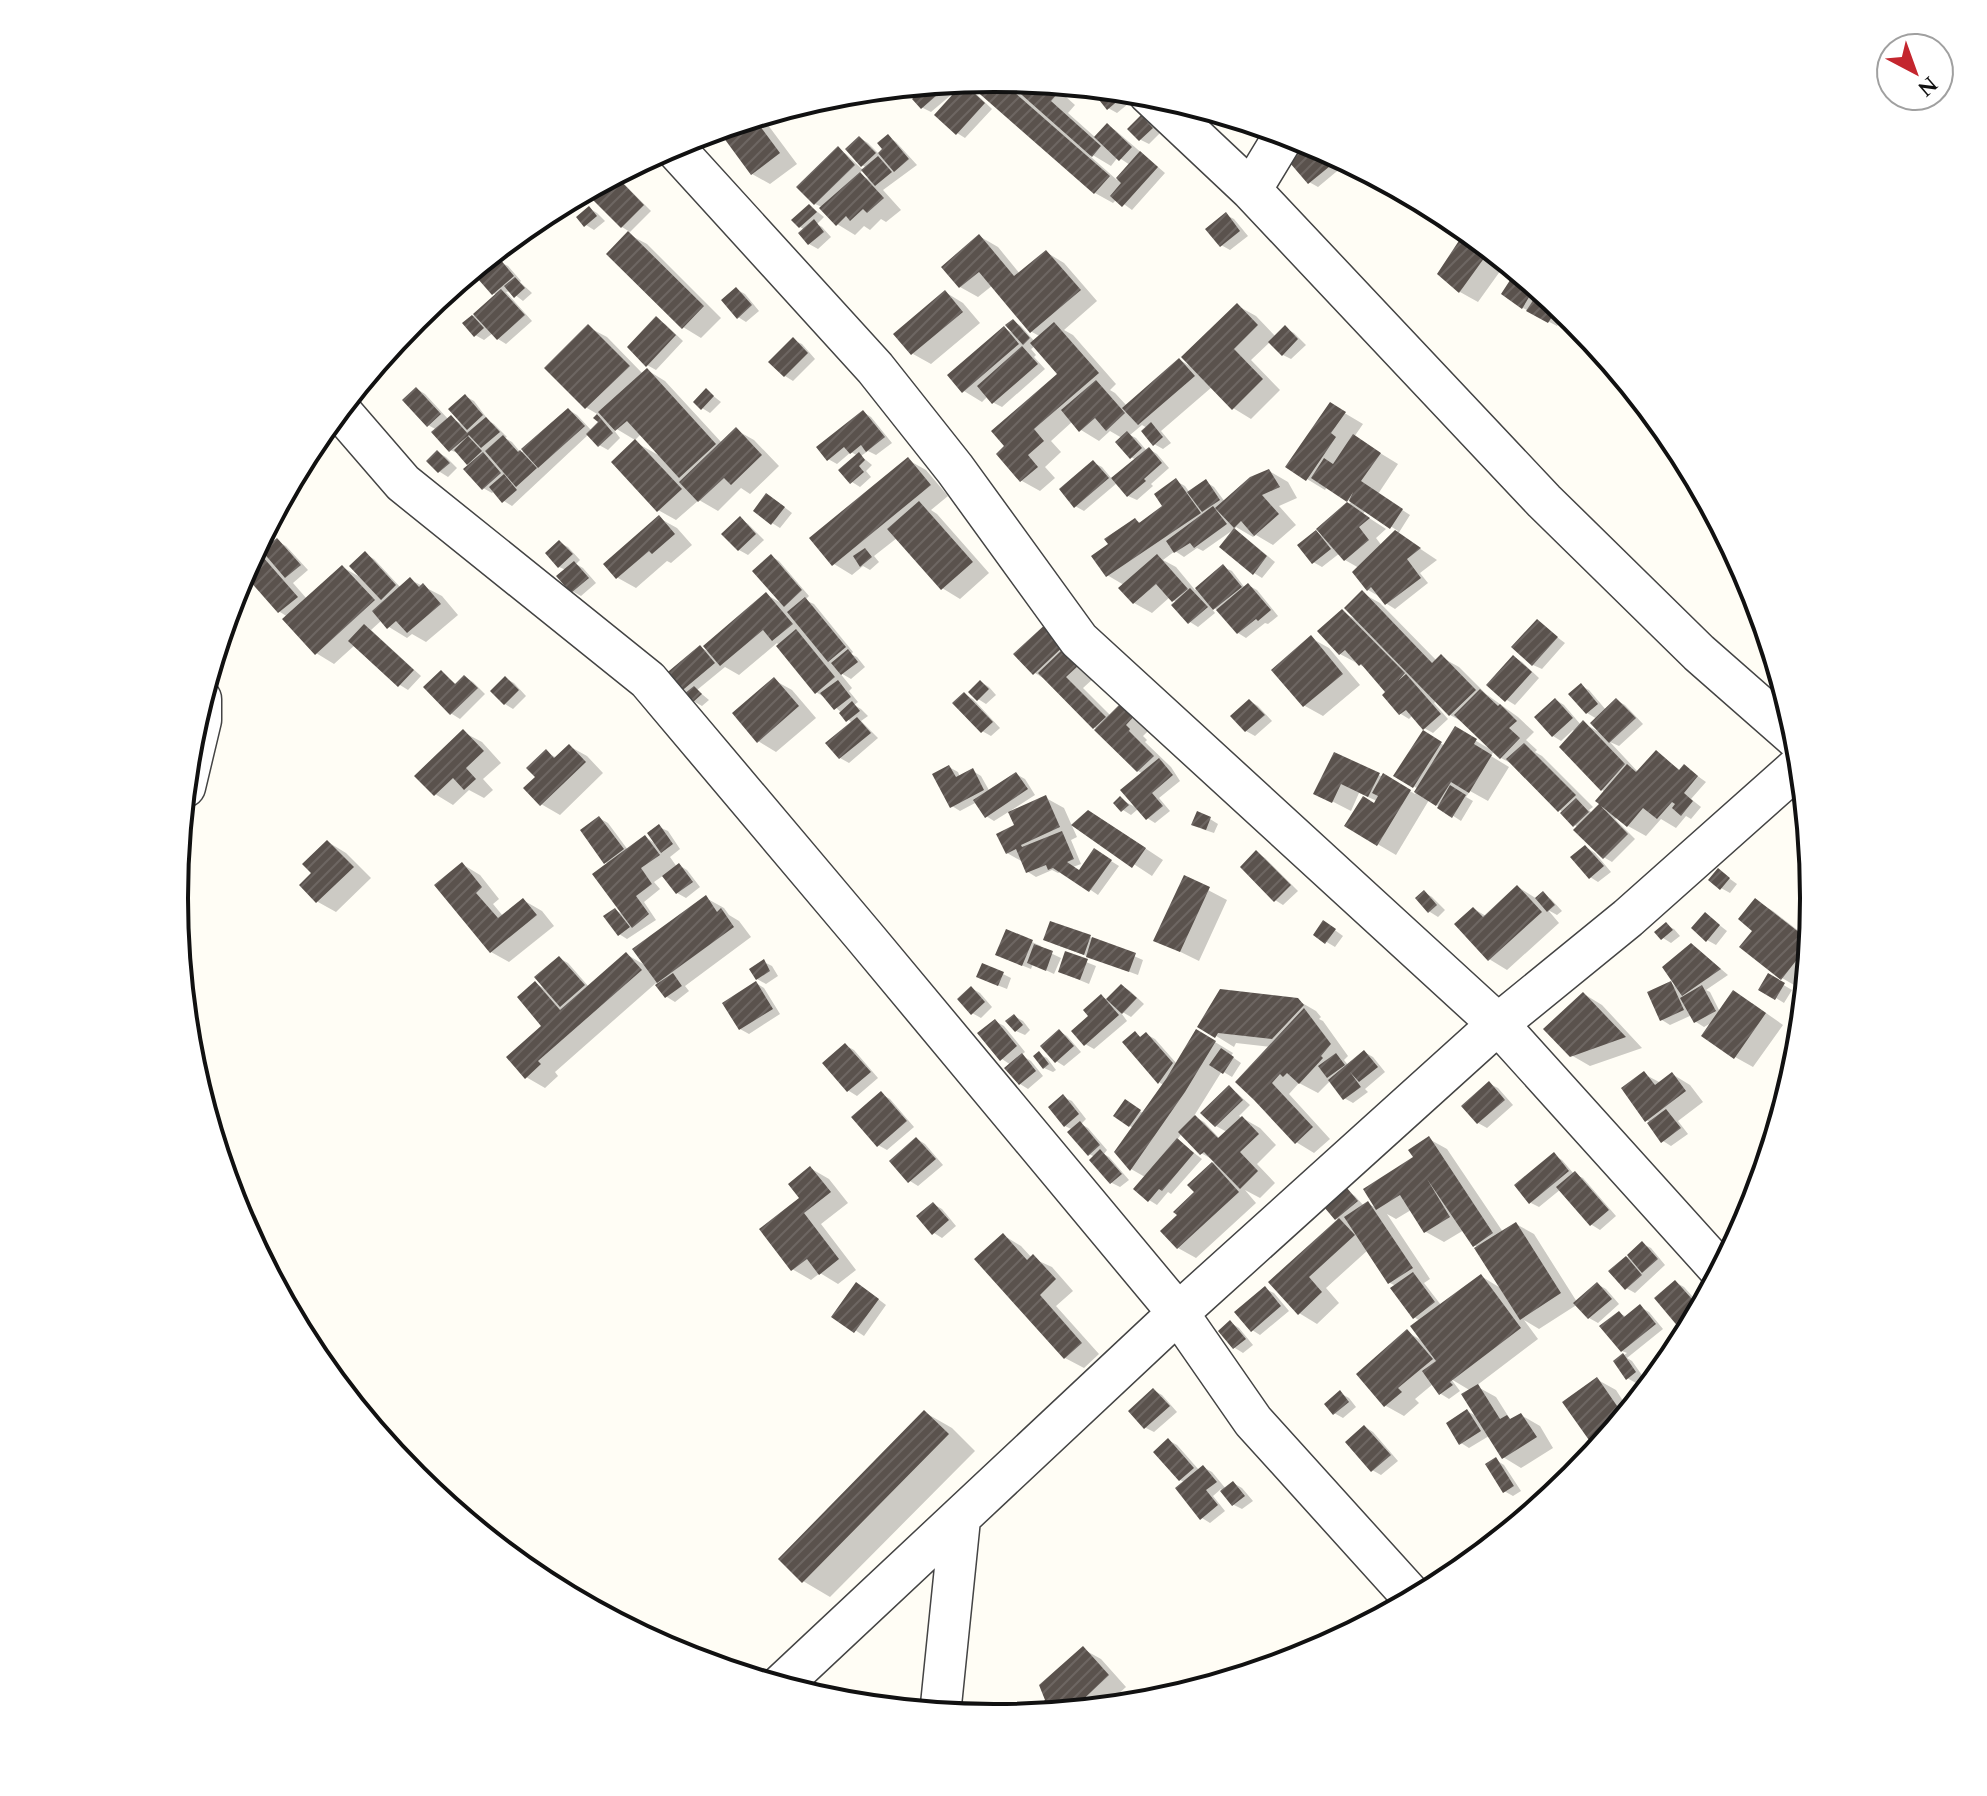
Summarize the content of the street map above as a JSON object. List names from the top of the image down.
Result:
{
  "north": "bottom right"
}
